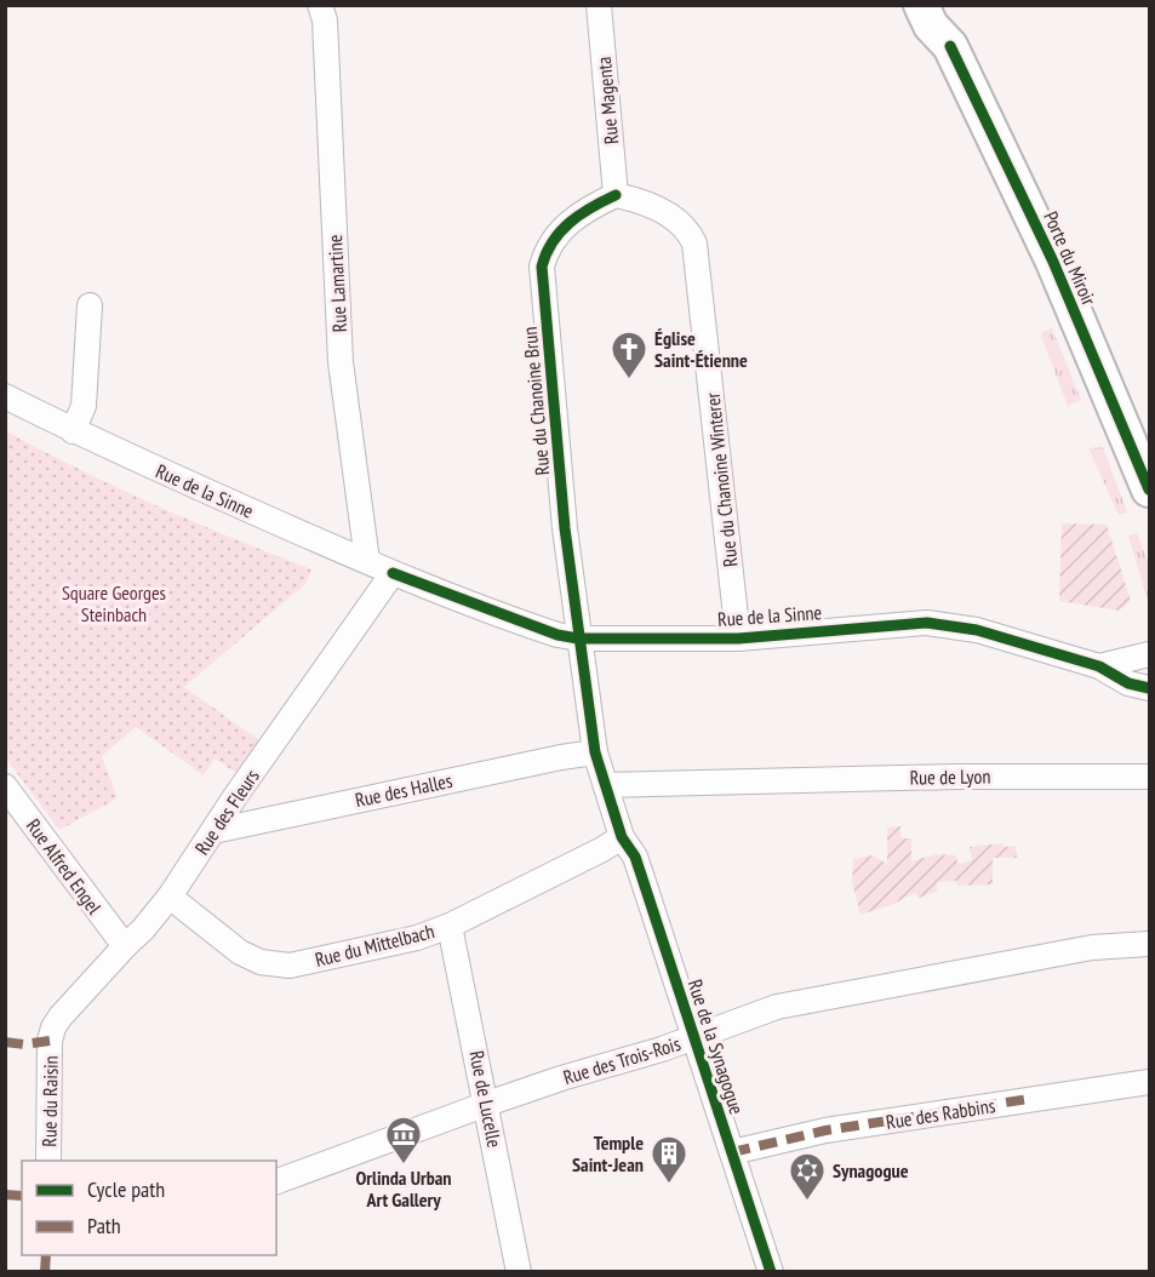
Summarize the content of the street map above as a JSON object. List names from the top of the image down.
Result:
{
  "streets": {
    "main road": ["Porte du Miroir"],
    "street": [
      "Rue Magenta",
      "Rue Lamartine",
      "Rue du Chanoine Brun",
      "Rue du Chanoine Winterer",
      "Rue de la Sinne",
      "Rue de Lyon",
      "Rue des Halles",
      "Rue des Fleurs",
      "Rue Alfred Engel",
      "Rue du Mittelbach",
      "Rue de la Synagogue",
      "Rue des Trois-Rois",
      "Rue de Lucelle",
      "Rue du Raisin",
      "Rue des Rabbins"
    ]
  },
  "crossings": [
    ["Rue Magenta", "Rue du Chanoine Brun"],
    ["Rue Magenta", "Rue du Chanoine Winterer"],
    ["Rue Lamartine", "Rue de la Sinne"],
    ["Rue du Chanoine Brun", "Rue du Chanoine Winterer"],
    ["Rue du Chanoine Brun", "Rue de la Sinne"],
    ["Rue du Chanoine Brun", "Rue des Halles"],
    ["Rue du Chanoine Brun", "Rue de la Synagogue"],
    ["Rue du Chanoine Winterer", "Rue de la Sinne"],
    ["Rue de la Sinne", "Rue des Fleurs"],
    ["Rue de Lyon", "Rue de la Synagogue"],
    ["Rue des Halles", "Rue des Fleurs"],
    ["Rue des Halles", "Rue de la Synagogue"],
    ["Rue des Fleurs", "Rue Alfred Engel"],
    ["Rue des Fleurs", "Rue du Mittelbach"],
    ["Rue des Fleurs", "Rue du Raisin"],
    ["Rue du Mittelbach", "Rue de la Synagogue"],
    ["Rue du Mittelbach", "Rue de Lucelle"],
    ["Rue de la Synagogue", "Rue des Trois-Rois"],
    ["Rue de la Synagogue", "Rue des Rabbins"],
    ["Rue des Trois-Rois", "Rue de Lucelle"]
  ],
  "parks": ["Square Georges Steinbach"],
  "places": {
    "church": ["Église Saint-Étienne"],
    "museum": ["Orlinda Urban Art Gallery"],
    "building": ["Temple Saint-Jean"],
    "synagogue": ["Synagogue"]
  },
  "legend": ["Cycle path", "Path"]
}
